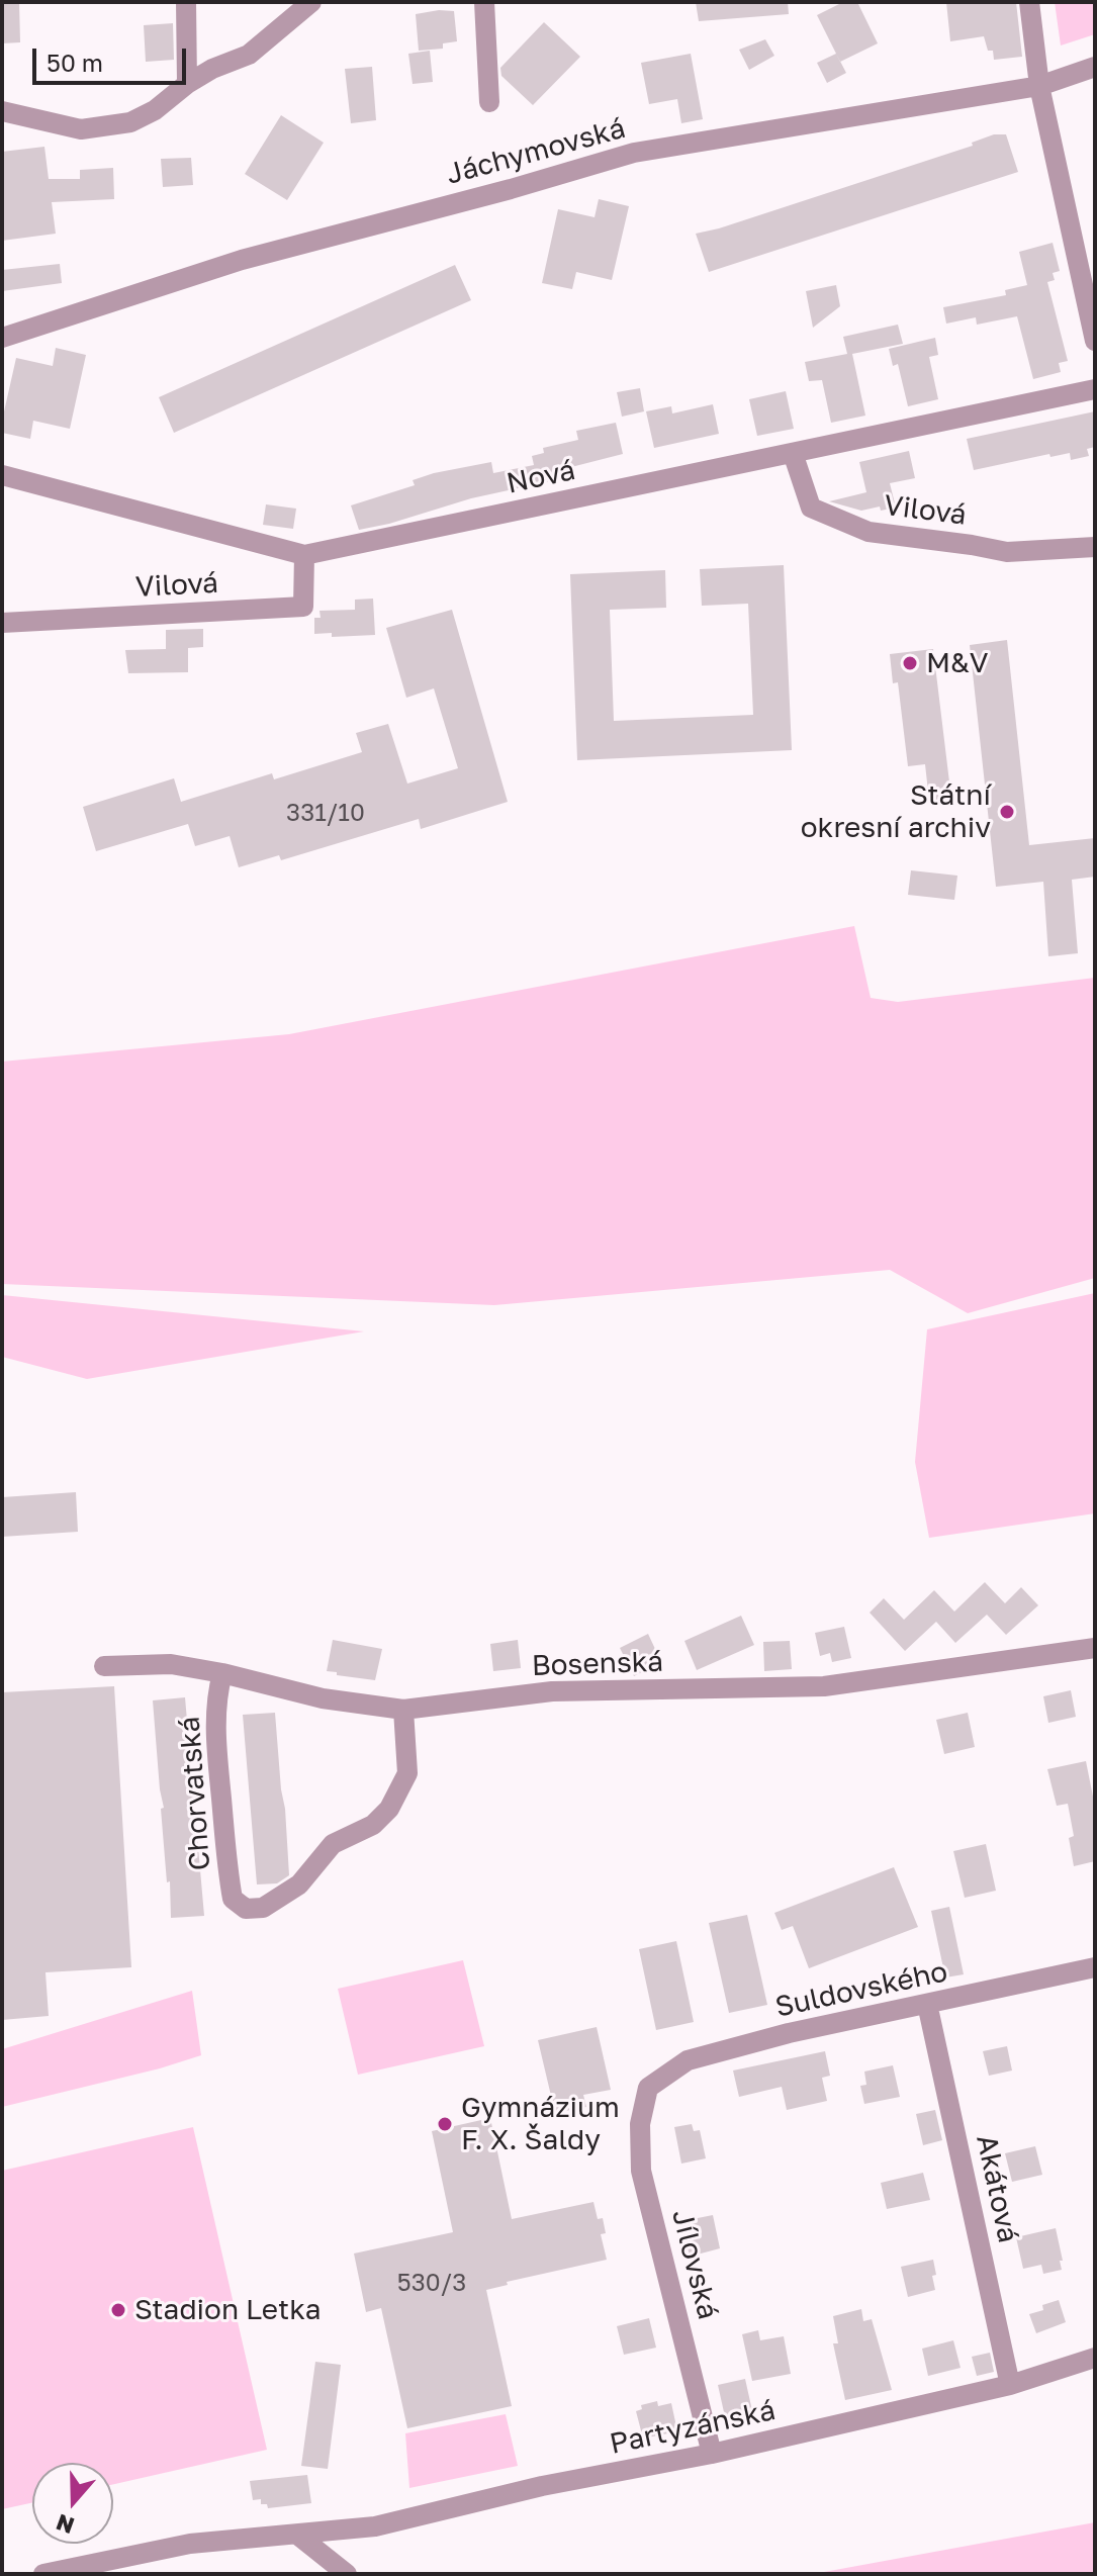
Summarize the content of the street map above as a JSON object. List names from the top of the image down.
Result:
{
  "streets": {
    "street": [
      "Jáchymovská",
      "Nová",
      "Vilová",
      "Bosenská",
      "Chorvatská",
      "Suldovského",
      "Akátová",
      "Jílovská",
      "Partyzánská"
    ]
  },
  "crossings": [
    ["Nová", "Vilová"],
    ["Bosenská", "Chorvatská"],
    ["Suldovského", "Akátová"],
    ["Suldovského", "Jílovská"],
    ["Akátová", "Partyzánská"],
    ["Jílovská", "Partyzánská"]
  ],
  "places": [
    "M&V",
    "Státní okresní archiv",
    "Gymnázium F. X. Šaldy",
    "Stadion Letka"
  ],
  "house_numbers": ["331/10", "530/3"],
  "scale_bar": "50 m",
  "north": "bottom"
}
